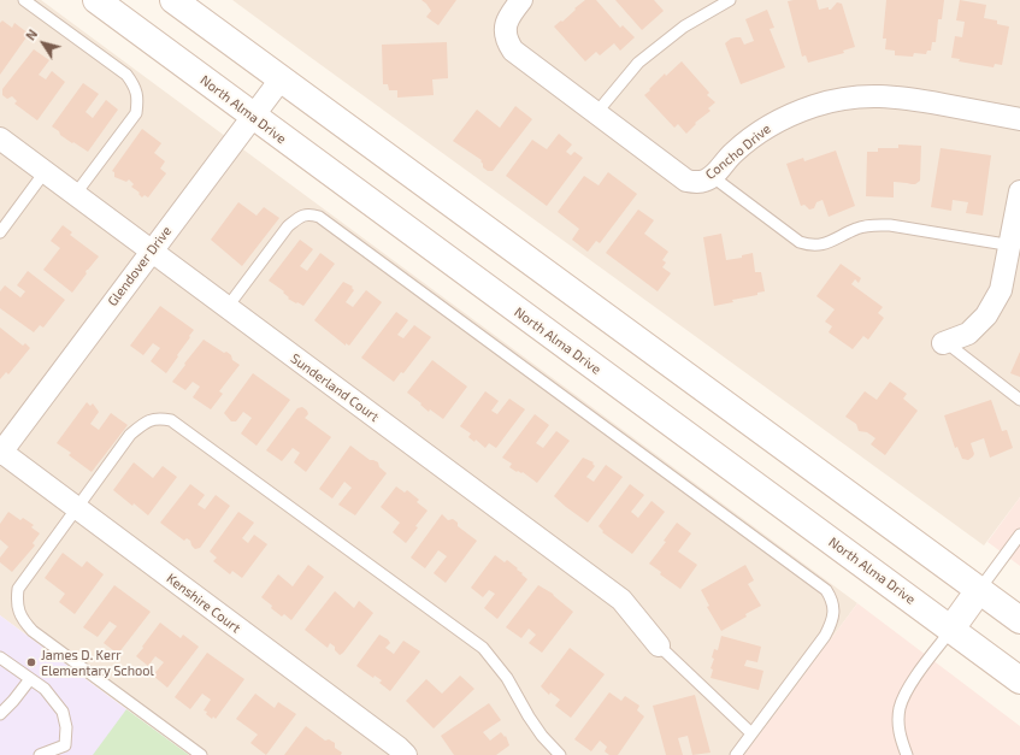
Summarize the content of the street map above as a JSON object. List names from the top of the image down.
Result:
{
  "streets": {
    "main road": ["North Alma Drive"],
    "street": [
      "Concho Drive",
      "Glendover Drive",
      "Sunderland Court",
      "Kenshire Court"
    ]
  },
  "crossings": [
    ["North Alma Drive", "Glendover Drive"],
    ["Glendover Drive", "Sunderland Court"],
    ["Glendover Drive", "Kenshire Court"]
  ],
  "places": ["James D. Kerr Elementary School"],
  "north": "top left"
}
